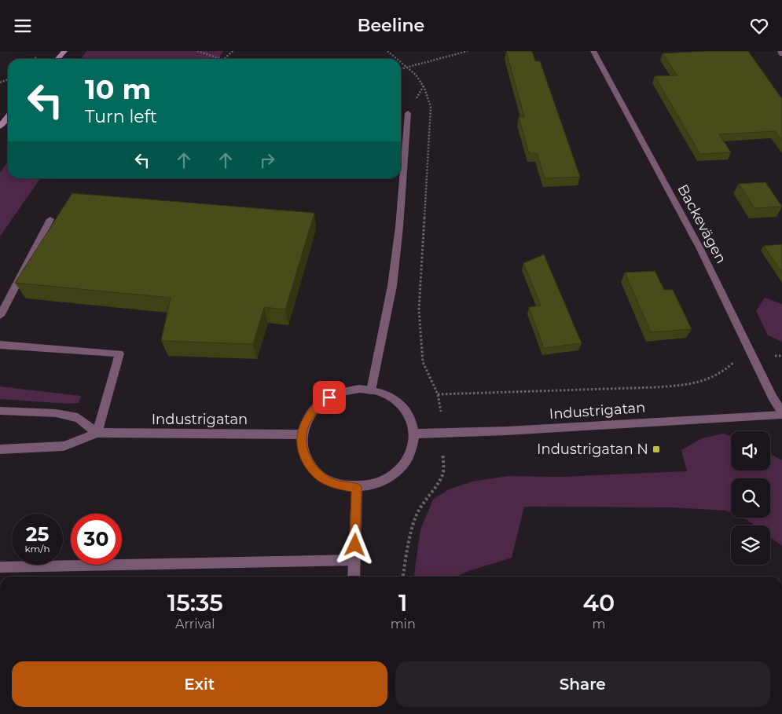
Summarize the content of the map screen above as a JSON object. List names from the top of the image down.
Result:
{
  "streets": {
    "street": ["Backevägen", "Industrigatan"]
  },
  "places": {
    "transit": ["Industrigatan N"]
  },
  "page": {
    "header": "Beeline",
    "turn": ["10 m", "Turn left"],
    "speed": "25 km/h",
    "limit": "30",
    "eta": [
      "15:35",
      "Arrival",
      "1",
      "min",
      "40",
      "m"
    ],
    "buttons": ["Exit", "Share"]
  }
}
